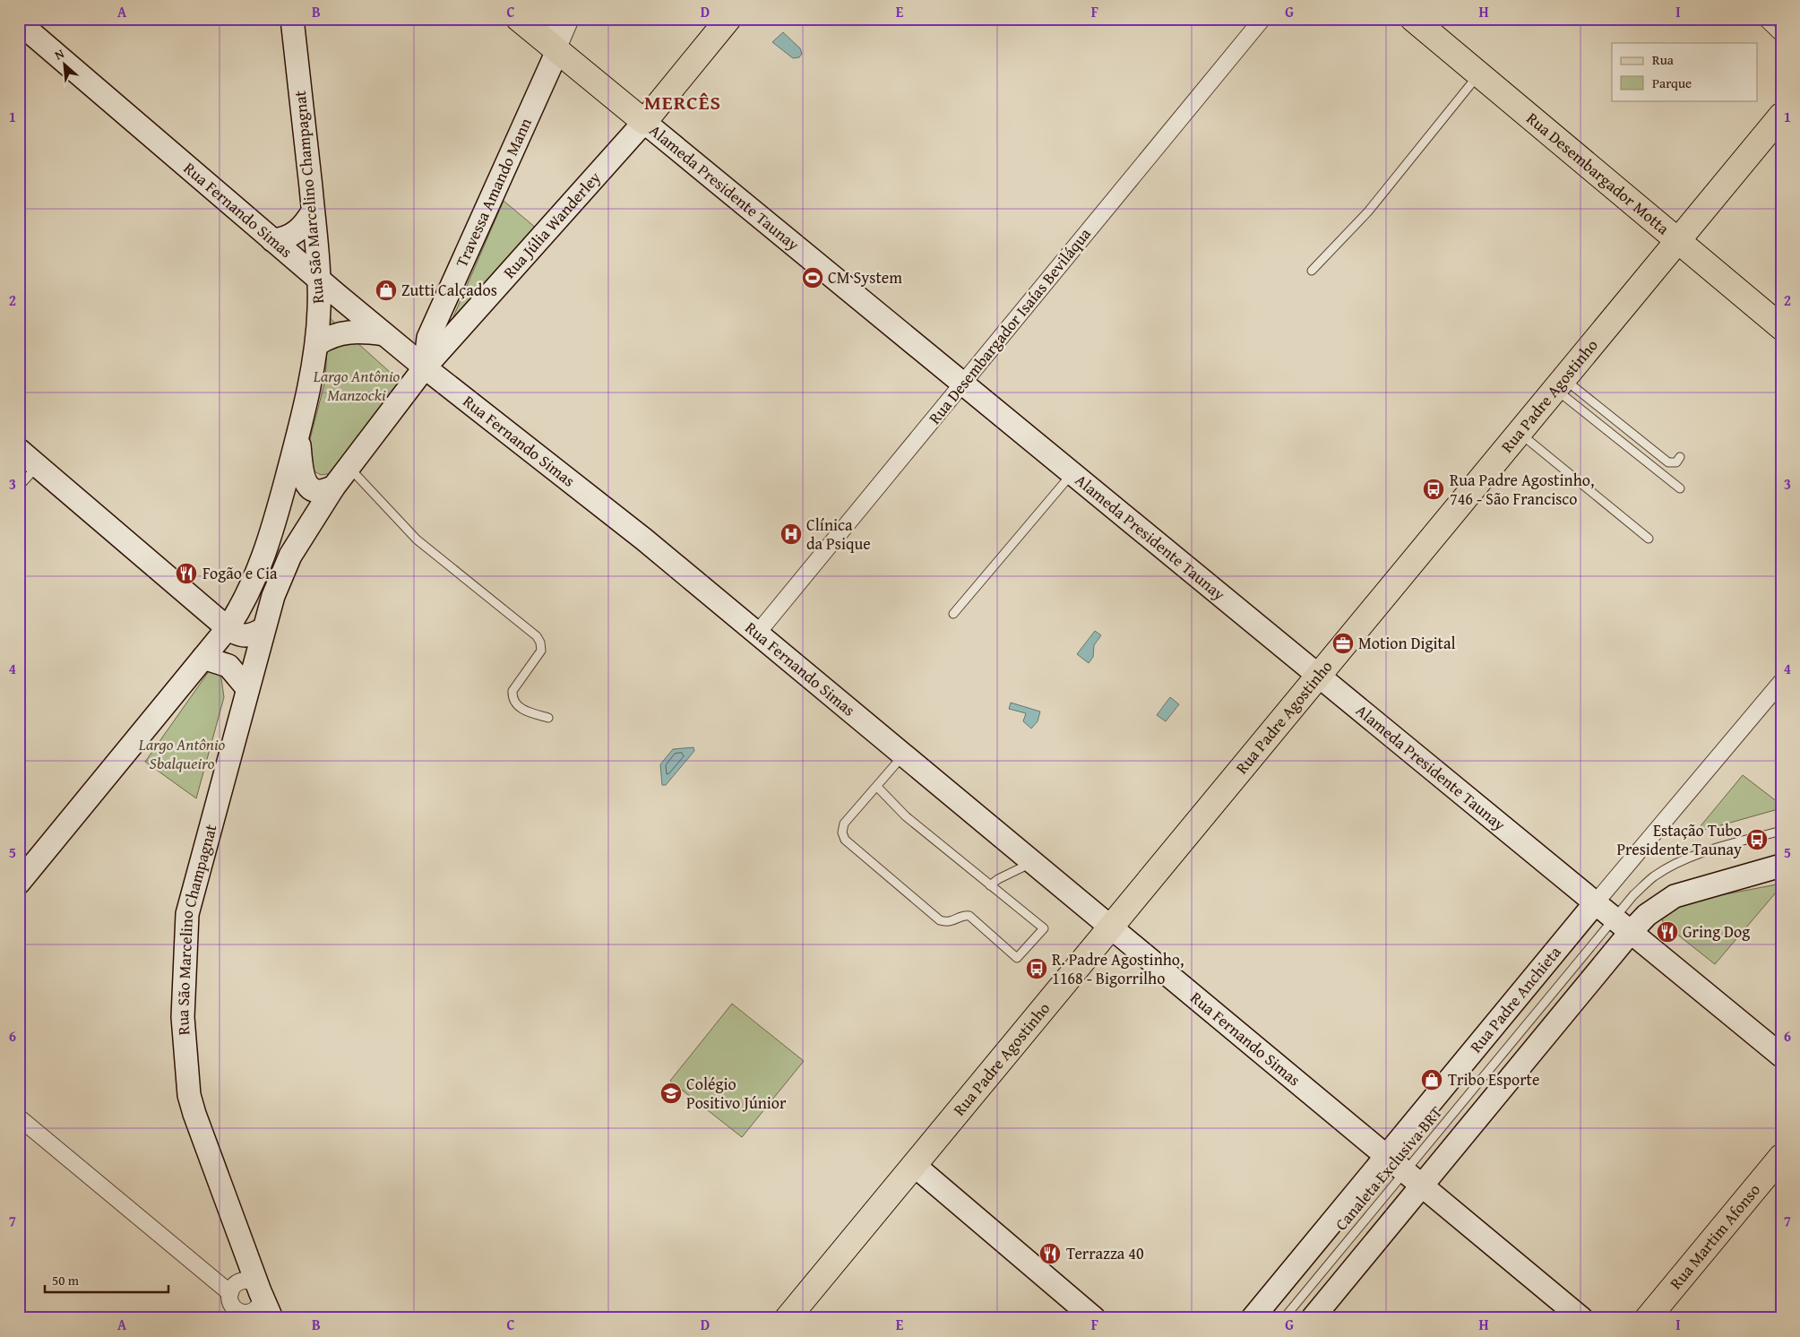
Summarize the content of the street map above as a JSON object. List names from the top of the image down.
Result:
{
  "streets": {
    "main road": [
      "Rua Desembargador Motta",
      "Alameda Presidente Taunay",
      "Travessa Amando Mann",
      "Rua São Marcelino Champagnat",
      "Rua Fernando Simas",
      "Rua Júlia Wanderley",
      "Rua Padre Agostinho",
      "Rua Padre Anchieta",
      "Rua Martim Afonso"
    ],
    "street": ["Rua Desembargador Isaías Beviláqua"],
    "lane": ["Canaleta Exclusiva BRT"]
  },
  "crossings": [
    ["Rua Desembargador Motta", "Rua Padre Agostinho"],
    ["Alameda Presidente Taunay", "Travessa Amando Mann"],
    ["Alameda Presidente Taunay", "Rua Júlia Wanderley"],
    ["Alameda Presidente Taunay", "Rua Desembargador Isaías Beviláqua"],
    ["Alameda Presidente Taunay", "Rua Padre Agostinho"],
    ["Alameda Presidente Taunay", "Rua Padre Anchieta"],
    ["Travessa Amando Mann", "Rua Fernando Simas"],
    ["Travessa Amando Mann", "Rua Júlia Wanderley"],
    ["Rua São Marcelino Champagnat", "Rua Fernando Simas"],
    ["Rua São Marcelino Champagnat", "Rua Júlia Wanderley"],
    ["Rua Fernando Simas", "Rua Júlia Wanderley"],
    ["Rua Fernando Simas", "Rua Desembargador Isaías Beviláqua"],
    ["Rua Fernando Simas", "Rua Padre Agostinho"],
    ["Rua Fernando Simas", "Rua Padre Anchieta"],
    ["Rua Fernando Simas", "Canaleta Exclusiva BRT"]
  ],
  "districts": ["MERCÊS"],
  "parks": ["Largo Antônio Manzocki", "Largo Antônio Sbalqueiro"],
  "places": {
    "sports": ["CM System"],
    "shop": ["Zutti Calçados", "Tribo Esporte"],
    "bus stop": ["Rua Padre Agostinho, 746 - São Francisco", "Estação Tubo Presidente Taunay", "R. Padre Agostinho, 1168 - Bigorrilho"],
    "hospital": ["Clínica da Psique"],
    "restaurant": ["Fogão e Cia", "Gring Dog", "Terrazza 40"],
    "office": ["Motion Digital"],
    "school or university": ["Colégio Positivo Júnior"]
  },
  "legend": ["Rua", "Parque"],
  "scale_bar": "50 m",
  "north": "top left",
  "grid": {
    "columns": [
      "A",
      "B",
      "C",
      "D",
      "E",
      "F",
      "G",
      "H",
      "I"
    ],
    "rows": [
      "1",
      "2",
      "3",
      "4",
      "5",
      "6",
      "7"
    ]
  }
}
